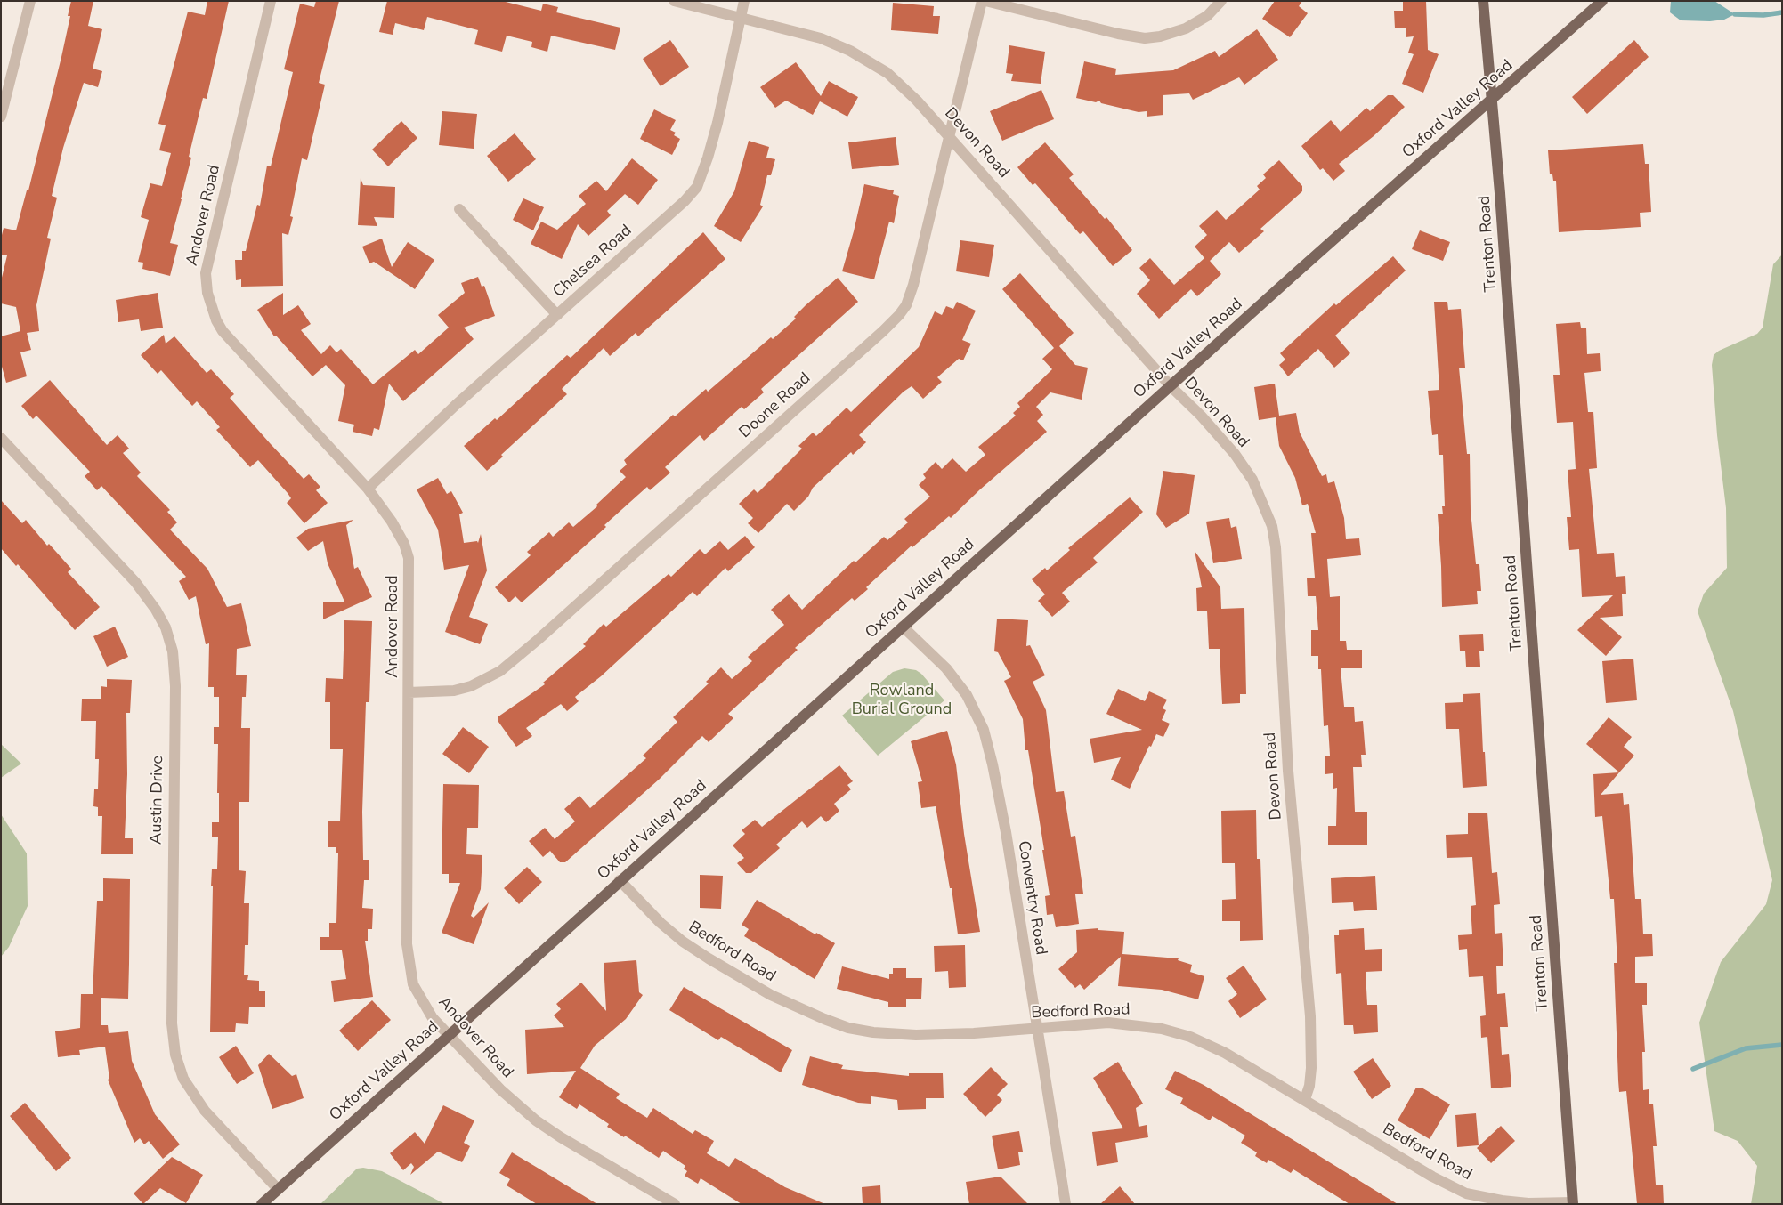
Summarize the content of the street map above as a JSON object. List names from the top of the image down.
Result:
{
  "streets": {
    "main road": ["Oxford Valley Road", "Trenton Road"],
    "street": [
      "Devon Road",
      "Andover Road",
      "Chelsea Road",
      "Doone Road",
      "Austin Drive",
      "Conventry Road",
      "Bedford Road"
    ]
  },
  "crossings": [
    ["Oxford Valley Road", "Devon Road"],
    ["Oxford Valley Road", "Andover Road"],
    ["Oxford Valley Road", "Trenton Road"],
    ["Oxford Valley Road", "Austin Drive"],
    ["Oxford Valley Road", "Conventry Road"],
    ["Oxford Valley Road", "Bedford Road"],
    ["Devon Road", "Chelsea Road"],
    ["Devon Road", "Doone Road"],
    ["Devon Road", "Bedford Road"],
    ["Andover Road", "Chelsea Road"],
    ["Andover Road", "Doone Road"],
    ["Trenton Road", "Bedford Road"],
    ["Conventry Road", "Bedford Road"]
  ],
  "parks": ["Rowland Burial Ground"]
}
